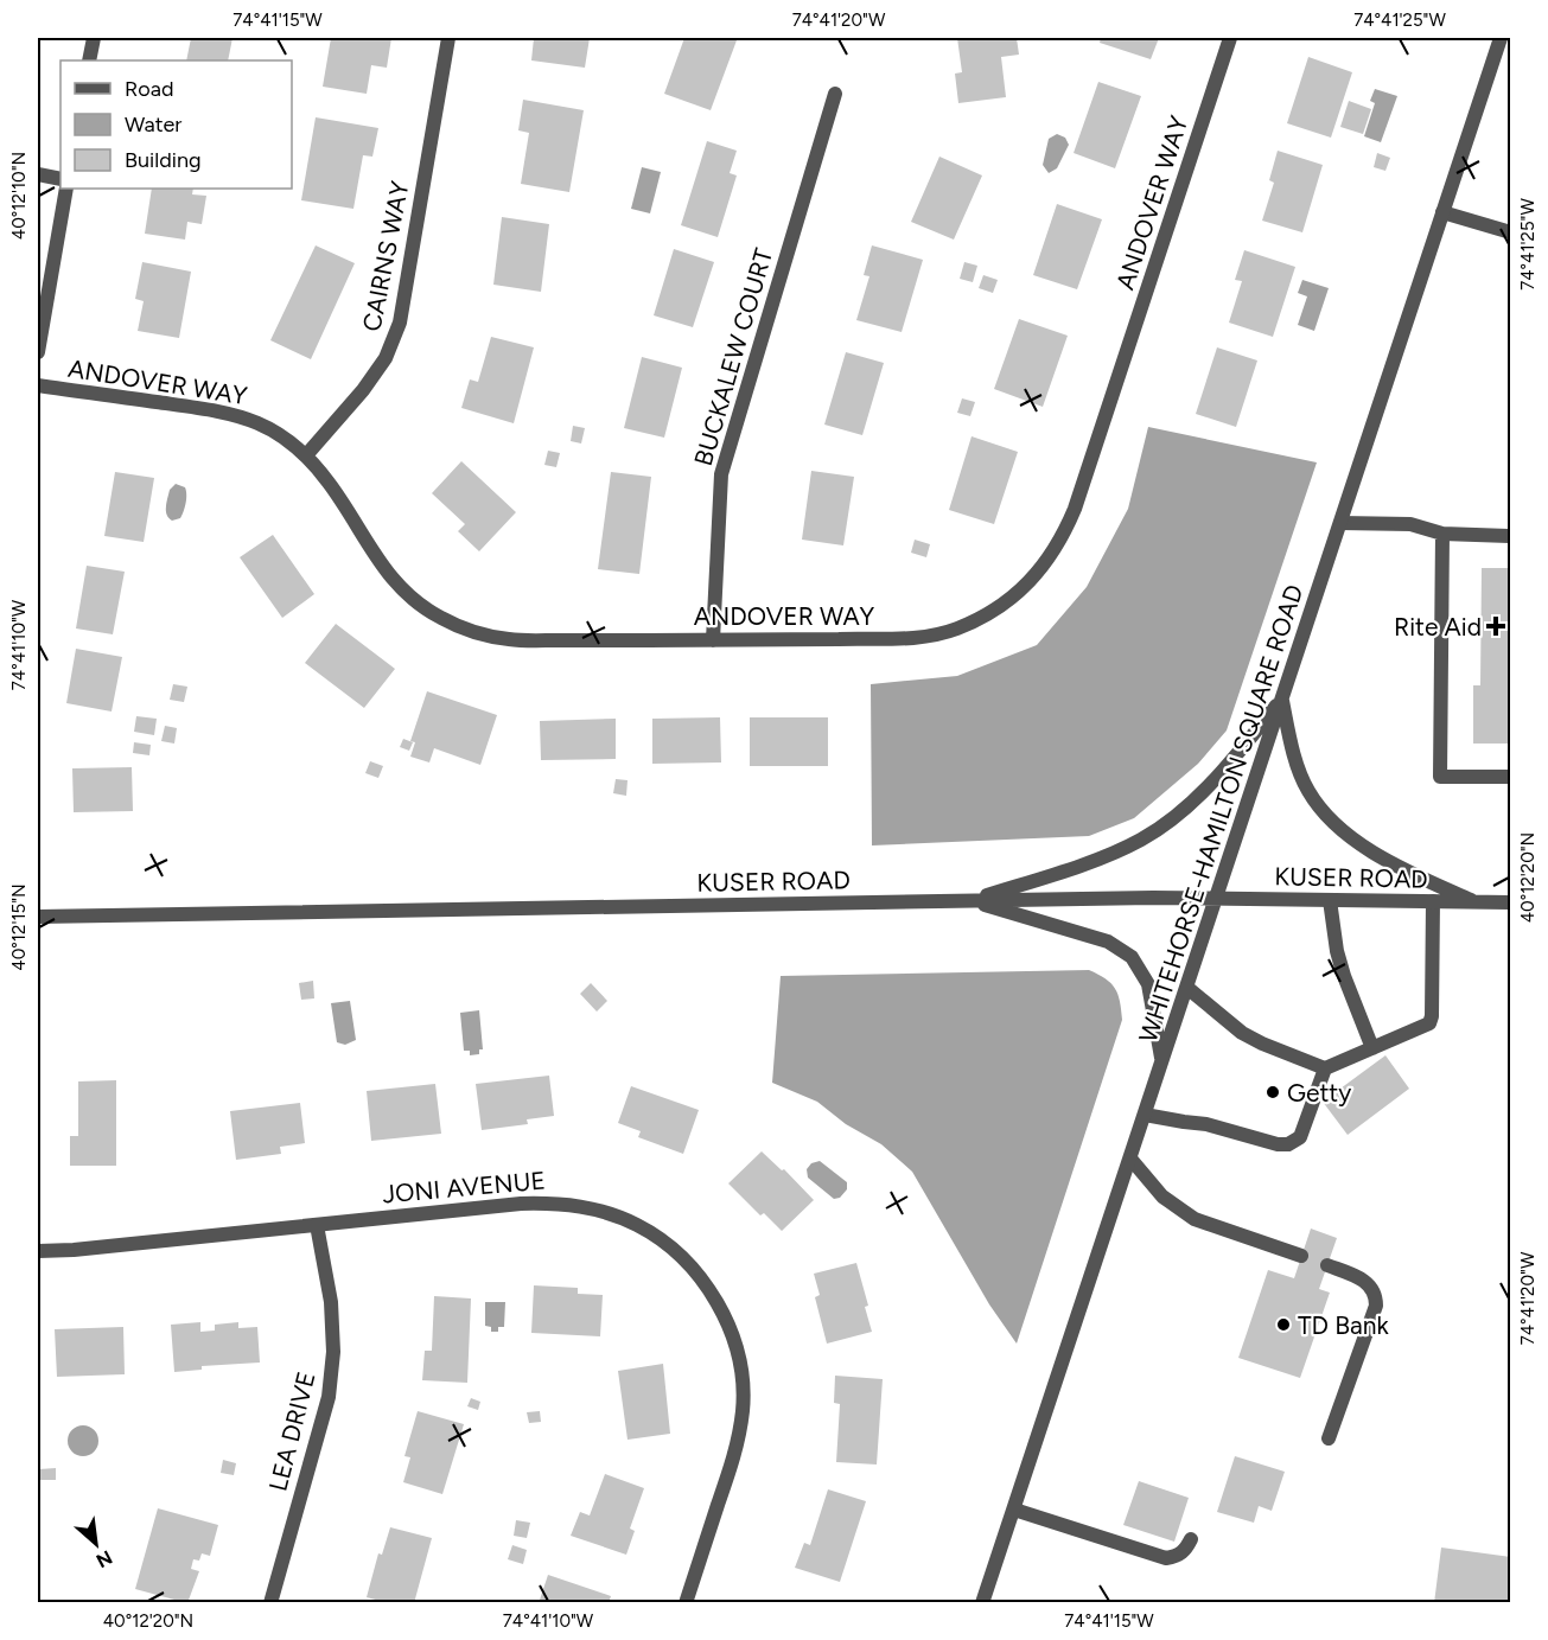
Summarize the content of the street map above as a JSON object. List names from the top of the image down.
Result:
{
  "streets": {
    "street": [
      "ANDOVER WAY",
      "CAIRNS WAY",
      "BUCKALEW COURT",
      "WHITEHORSE-HAMILTON SQUARE ROAD",
      "KUSER ROAD",
      "JONI AVENUE",
      "LEA DRIVE"
    ]
  },
  "crossings": [
    ["ANDOVER WAY", "CAIRNS WAY"],
    ["ANDOVER WAY", "BUCKALEW COURT"],
    ["WHITEHORSE-HAMILTON SQUARE ROAD", "KUSER ROAD"],
    ["JONI AVENUE", "LEA DRIVE"]
  ],
  "places": {
    "health": ["Rite Aid"],
    "other": ["Getty", "TD Bank"]
  },
  "legend": ["Road", "Water", "Building"],
  "north": "bottom right",
  "coordinates": [
    "74°41'15\"W",
    "74°41'20\"W",
    "74°41'25\"W",
    "40°12'10\"N",
    "74°41'10\"W",
    "40°12'20\"N",
    "40°12'15\"N"
  ]
}
